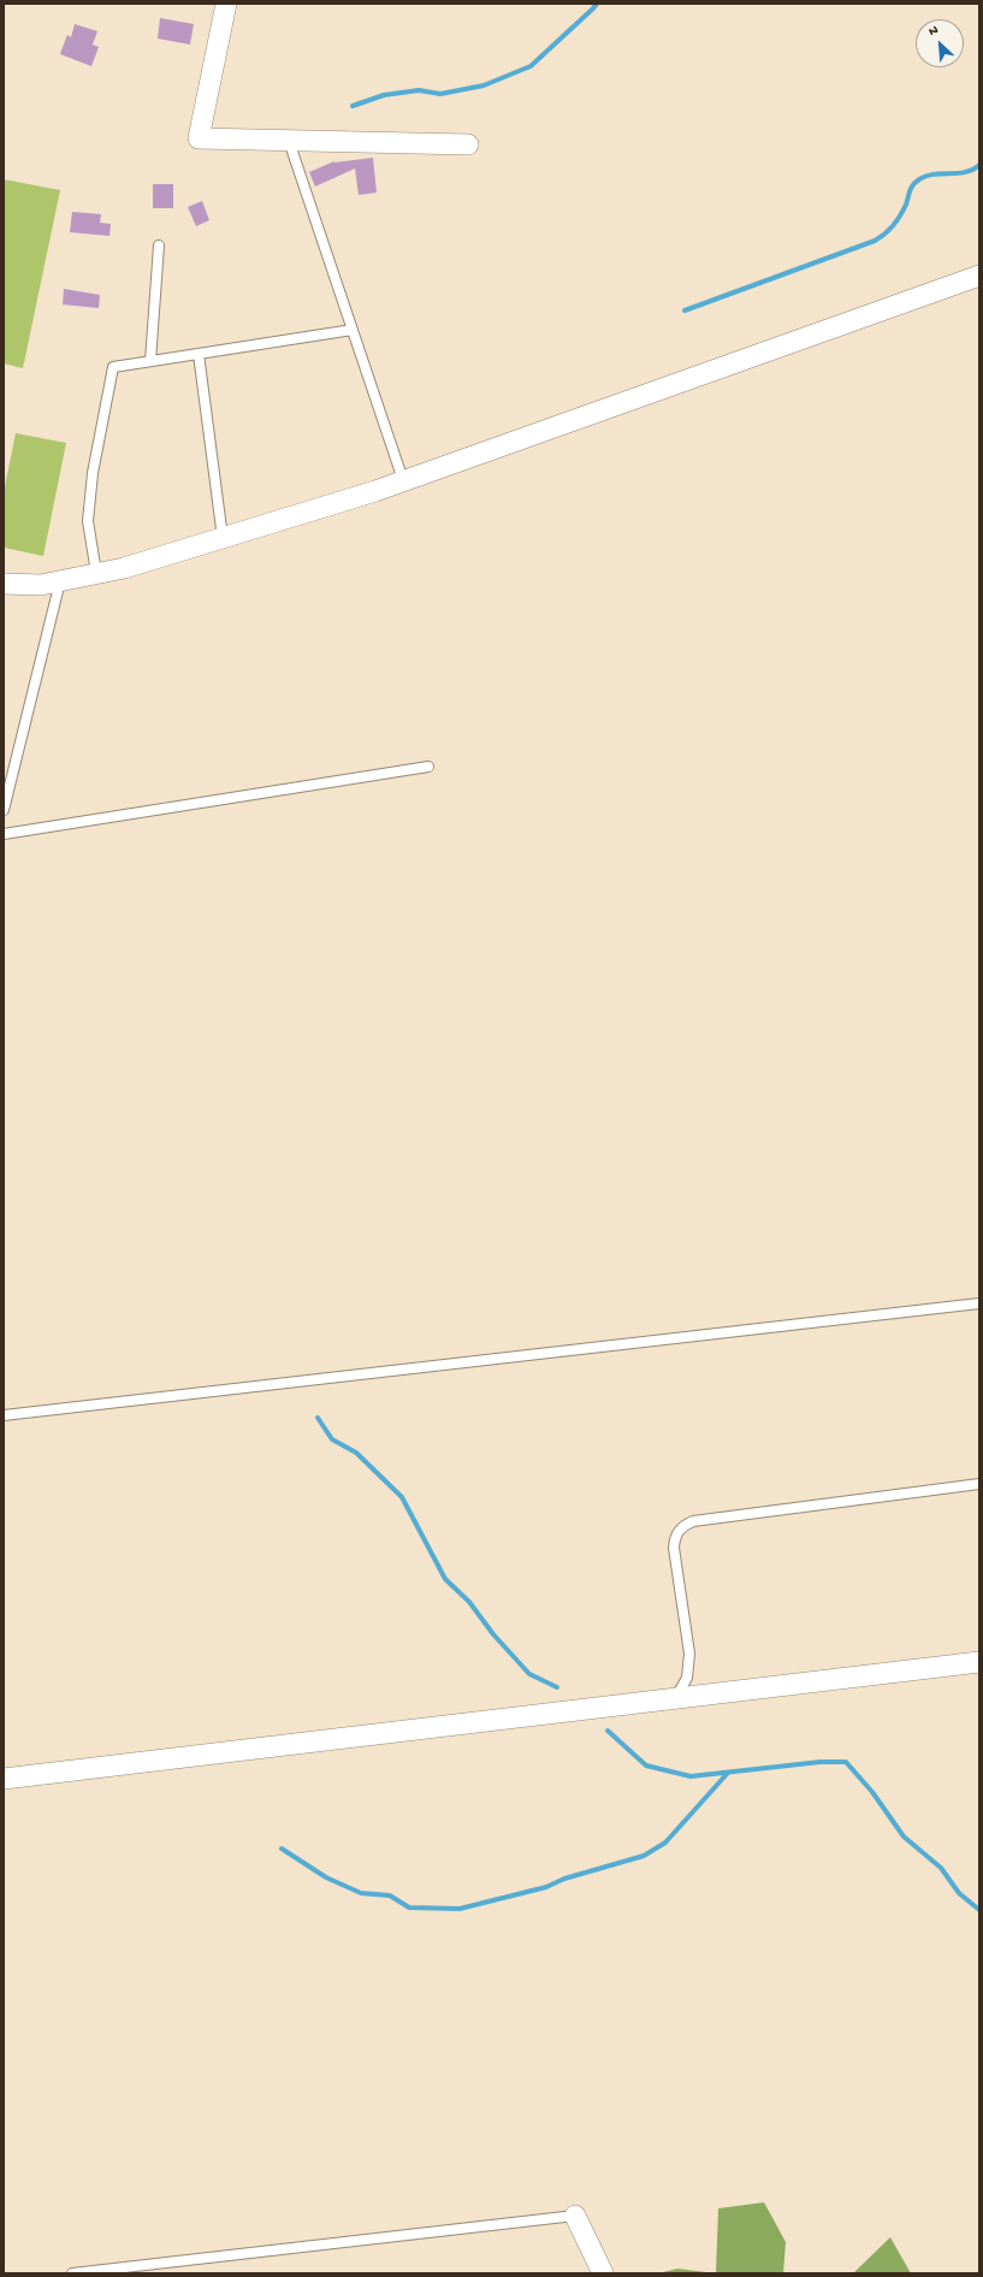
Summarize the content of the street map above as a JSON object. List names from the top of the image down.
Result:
{
  "north": "top left"
}
